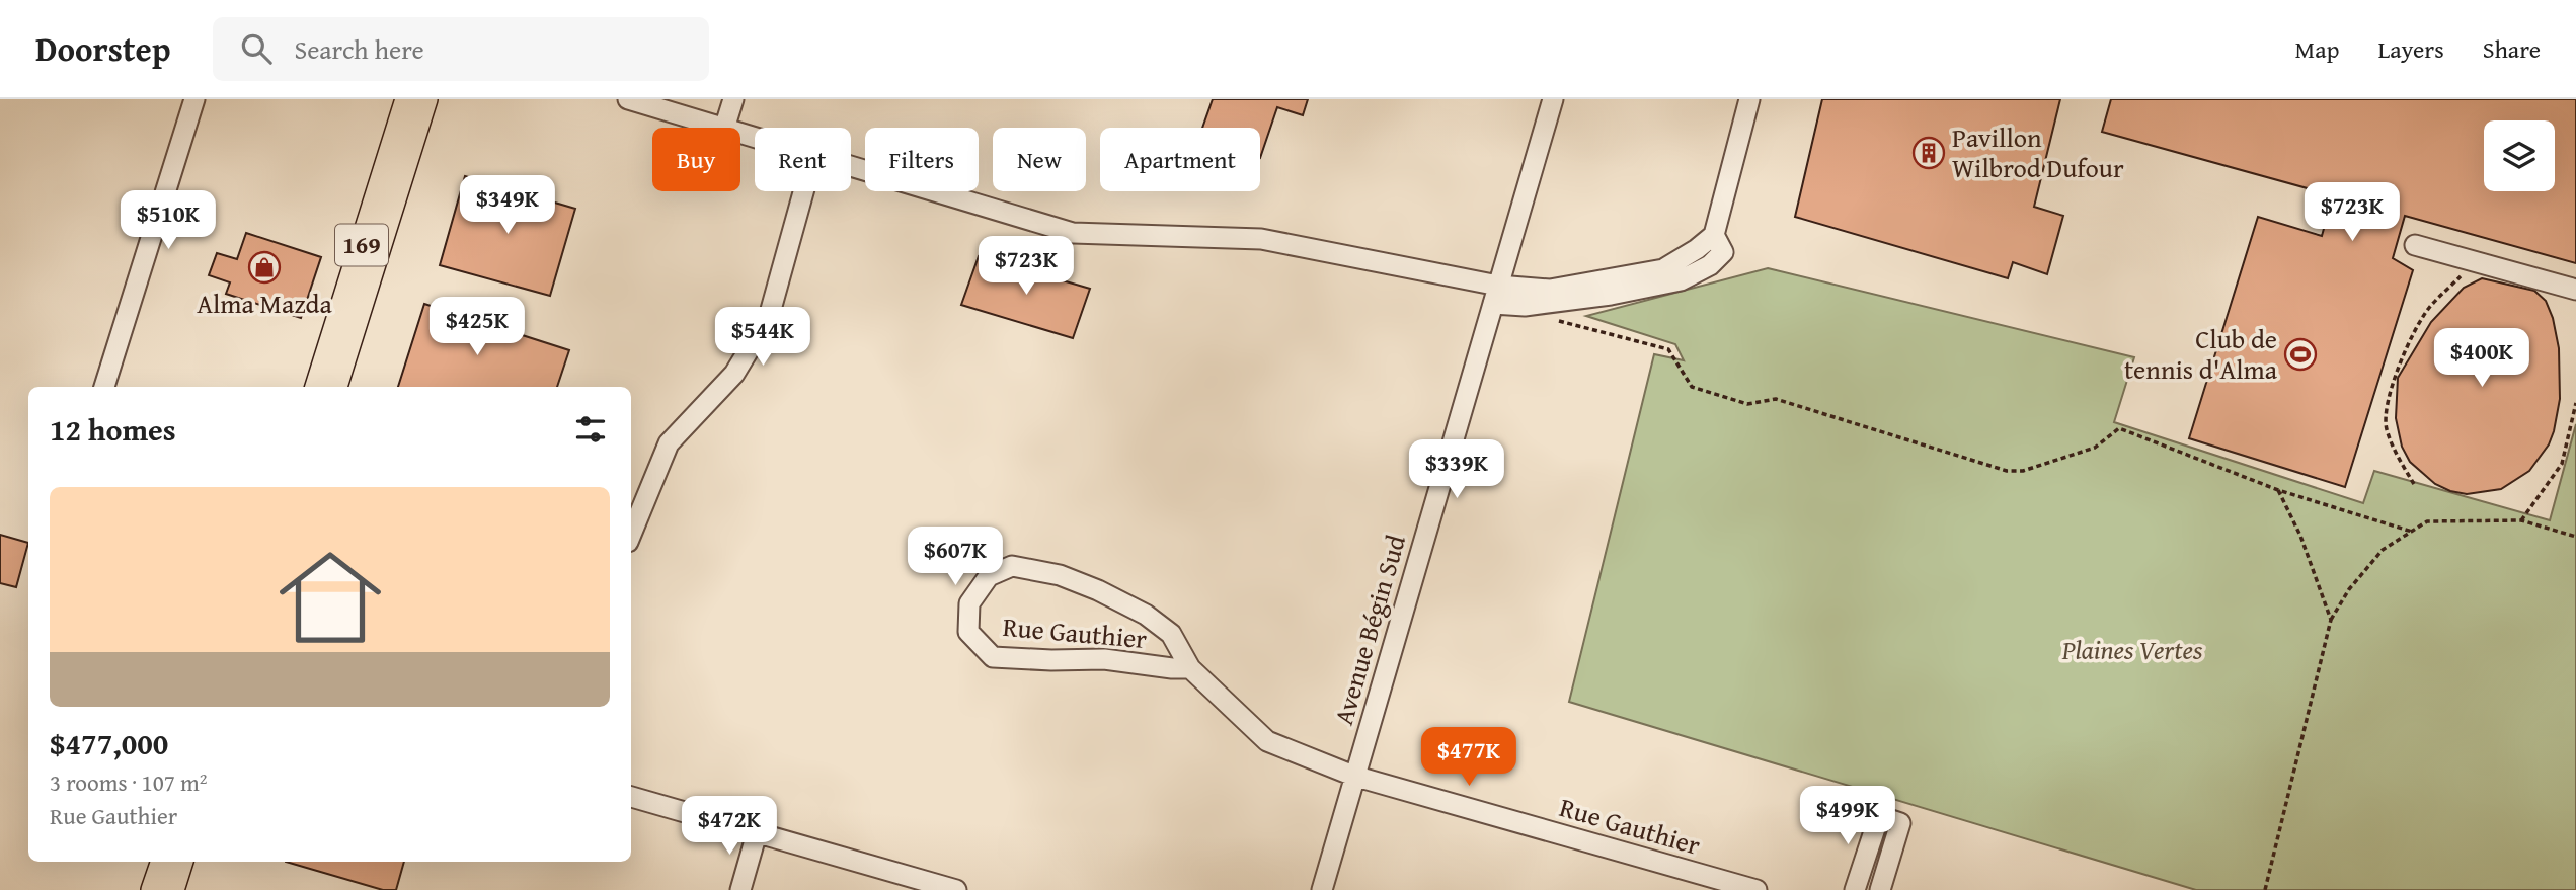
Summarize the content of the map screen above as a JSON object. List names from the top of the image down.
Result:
{
  "streets": {
    "main road": ["169"],
    "street": ["Avenue Bégin Sud", "Rue Gauthier"]
  },
  "crossings": [
    ["Avenue Bégin Sud", "Rue Gauthier"]
  ],
  "parks": ["Plaines Vertes"],
  "places": {
    "building": ["Pavillon Wilbrod Dufour"],
    "shop": ["Alma Mazda"],
    "sports": ["Club de tennis d'Alma"]
  },
  "page": {
    "header": "Doorstep",
    "search": "Search here",
    "nav": ["Map", "Layers", "Share"],
    "chip": [
      "Buy",
      "Rent",
      "Filters",
      "New",
      "Apartment"
    ],
    "price": [
      "$349K",
      "$723K",
      "$510K",
      "$723K",
      "$425K",
      "$544K",
      "$400K",
      "$339K",
      "$607K",
      "$477K",
      "$499K",
      "$472K"
    ],
    "heading": "12 homes",
    "list": [
      {
        "name": "$477,000",
        "note": "3 rooms · 107 m² · Rue Gauthier"
      }
    ]
  }
}
